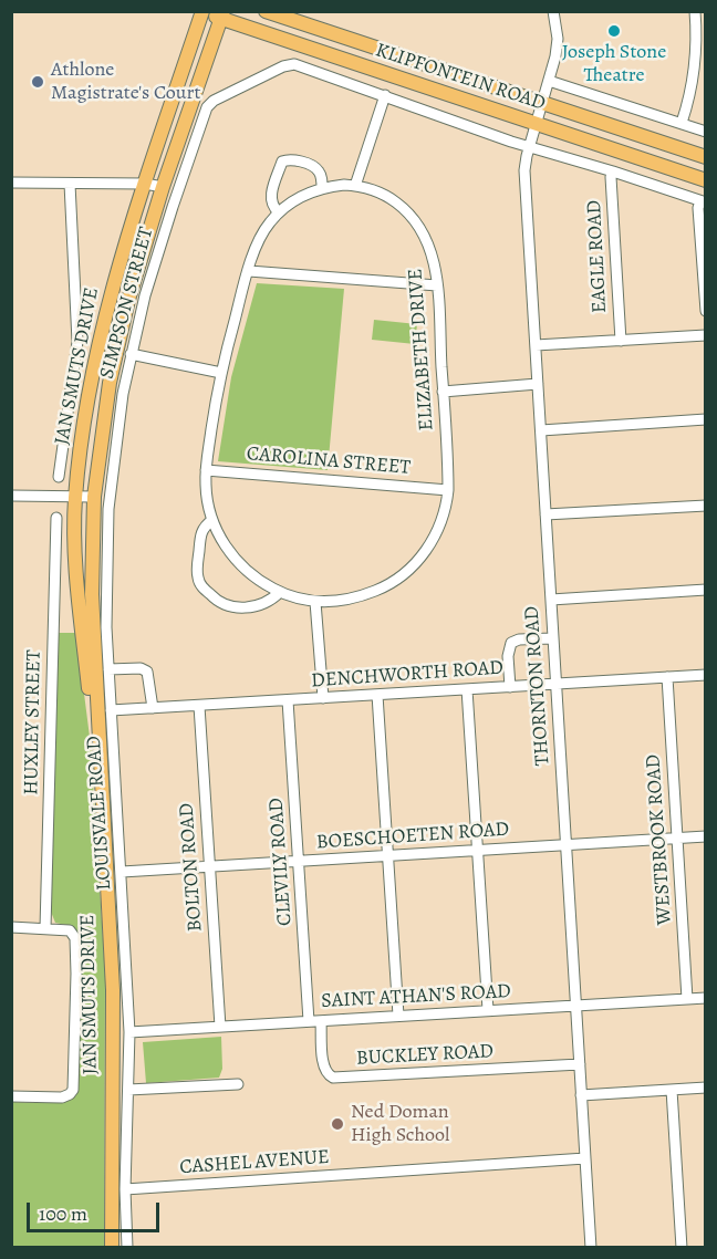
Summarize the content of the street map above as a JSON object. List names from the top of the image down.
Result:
{
  "streets": {
    "main road": ["KLIPFONTEIN ROAD", "JAN SMUTS DRIVE"],
    "street": [
      "EAGLE ROAD",
      "SIMPSON STREET",
      "ELIZABETH DRIVE",
      "CAROLINA STREET",
      "DENCHWORTH ROAD",
      "THORNTON ROAD",
      "HUXLEY STREET",
      "LOUISVALE ROAD",
      "BOESCHOETEN ROAD",
      "WESTBROOK ROAD",
      "CLEVILY ROAD",
      "BOLTON ROAD",
      "SAINT ATHAN'S ROAD",
      "BUCKLEY ROAD",
      "CASHEL AVENUE"
    ]
  },
  "crossings": [
    ["KLIPFONTEIN ROAD", "JAN SMUTS DRIVE"],
    ["KLIPFONTEIN ROAD", "THORNTON ROAD"],
    ["EAGLE ROAD", "SIMPSON STREET"],
    ["SIMPSON STREET", "DENCHWORTH ROAD"],
    ["SIMPSON STREET", "THORNTON ROAD"],
    ["SIMPSON STREET", "LOUISVALE ROAD"],
    ["ELIZABETH DRIVE", "CAROLINA STREET"],
    ["DENCHWORTH ROAD", "THORNTON ROAD"],
    ["DENCHWORTH ROAD", "LOUISVALE ROAD"],
    ["DENCHWORTH ROAD", "WESTBROOK ROAD"],
    ["DENCHWORTH ROAD", "CLEVILY ROAD"],
    ["DENCHWORTH ROAD", "BOLTON ROAD"],
    ["THORNTON ROAD", "BOESCHOETEN ROAD"],
    ["THORNTON ROAD", "SAINT ATHAN'S ROAD"],
    ["THORNTON ROAD", "BUCKLEY ROAD"],
    ["THORNTON ROAD", "CASHEL AVENUE"],
    ["LOUISVALE ROAD", "BOESCHOETEN ROAD"],
    ["LOUISVALE ROAD", "SAINT ATHAN'S ROAD"],
    ["LOUISVALE ROAD", "CASHEL AVENUE"],
    ["BOESCHOETEN ROAD", "WESTBROOK ROAD"],
    ["BOESCHOETEN ROAD", "CLEVILY ROAD"],
    ["BOESCHOETEN ROAD", "BOLTON ROAD"],
    ["WESTBROOK ROAD", "SAINT ATHAN'S ROAD"],
    ["CLEVILY ROAD", "SAINT ATHAN'S ROAD"],
    ["BOLTON ROAD", "SAINT ATHAN'S ROAD"],
    ["SAINT ATHAN'S ROAD", "BUCKLEY ROAD"]
  ],
  "places": ["Joseph Stone Theatre", "Athlone Magistrate's Court", "Ned Doman High School"],
  "scale_bar": "100 m"
}
